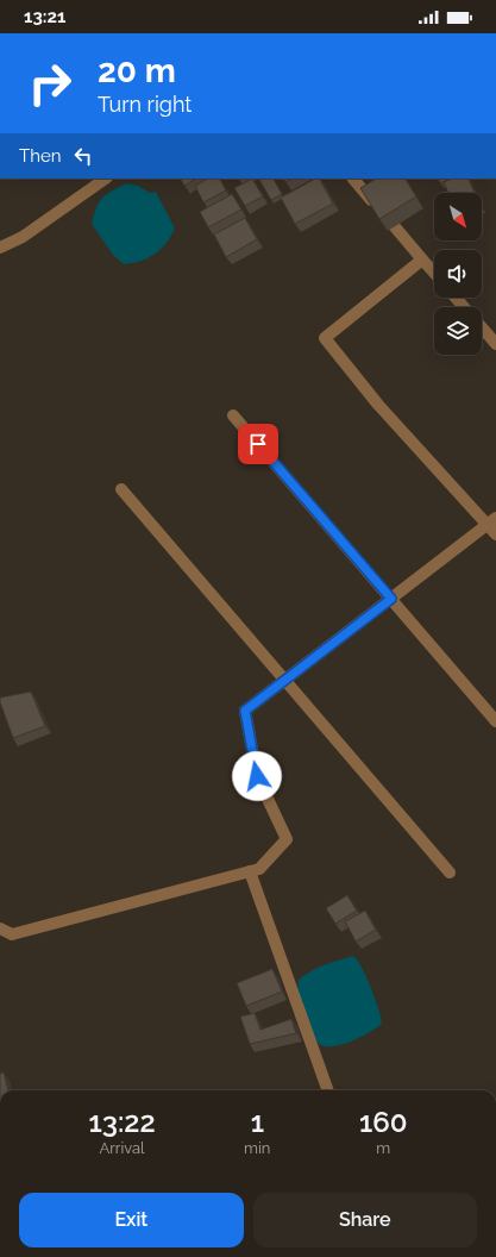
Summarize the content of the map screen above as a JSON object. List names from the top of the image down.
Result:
{
  "north": "bottom right",
  "page": {
    "status": "13:21",
    "turn": ["20 m", "Turn right"],
    "then": "Then",
    "eta": [
      "13:22",
      "Arrival",
      "1",
      "min",
      "160",
      "m"
    ],
    "buttons": ["Exit", "Share"]
  }
}
